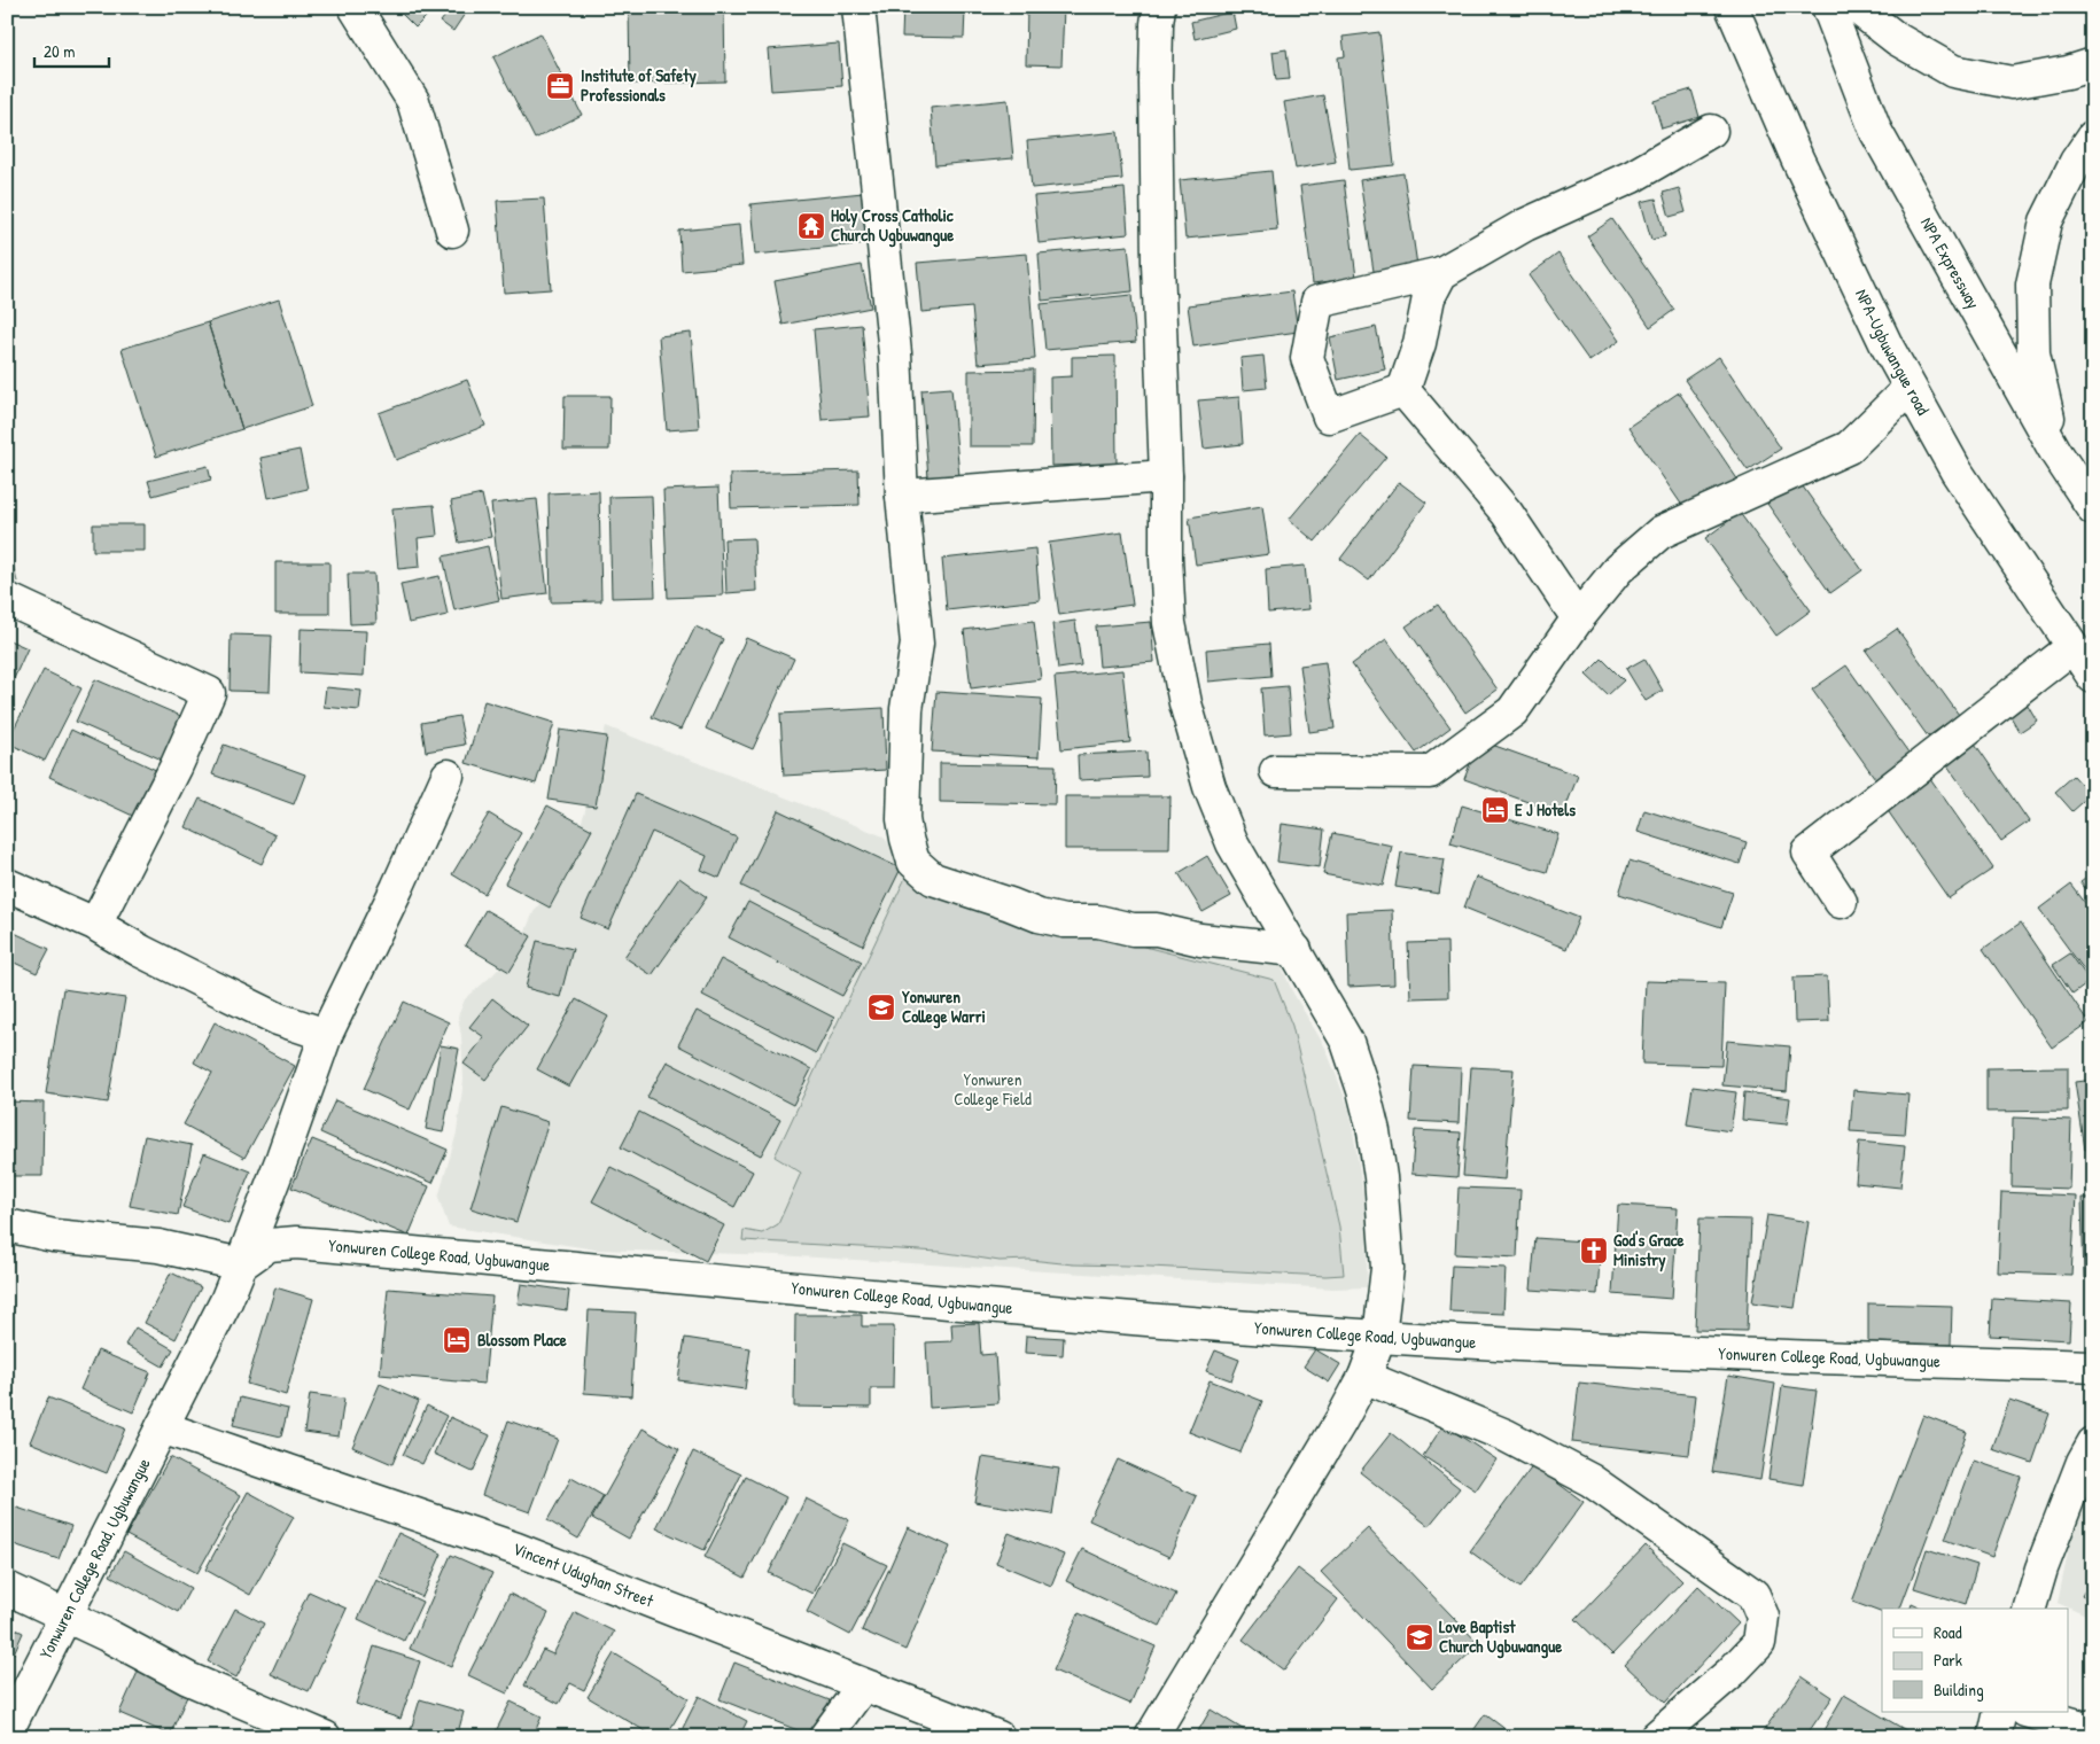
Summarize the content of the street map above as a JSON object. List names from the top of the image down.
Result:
{
  "streets": {
    "street": [
      "NPA Expressway",
      "NPA-Ugbuwangue road",
      "Yonwuren College Road, Ugbuwangue",
      "Vincent Udughan Street"
    ]
  },
  "crossings": [
    ["Yonwuren College Road, Ugbuwangue", "Vincent Udughan Street"]
  ],
  "parks": ["Yonwuren College Field"],
  "places": {
    "office": ["Institute of Safety Professionals"],
    "temple": ["Holy Cross Catholic Church Ugbuwangue"],
    "hotel": ["E J Hotels", "Blossom Place"],
    "school or university": ["Yonwuren College Warri", "Love Baptist Church Ugbuwangue"],
    "church": ["God's Grace Ministry"]
  },
  "legend": ["Road", "Park", "Building"],
  "scale_bar": "20 m"
}
